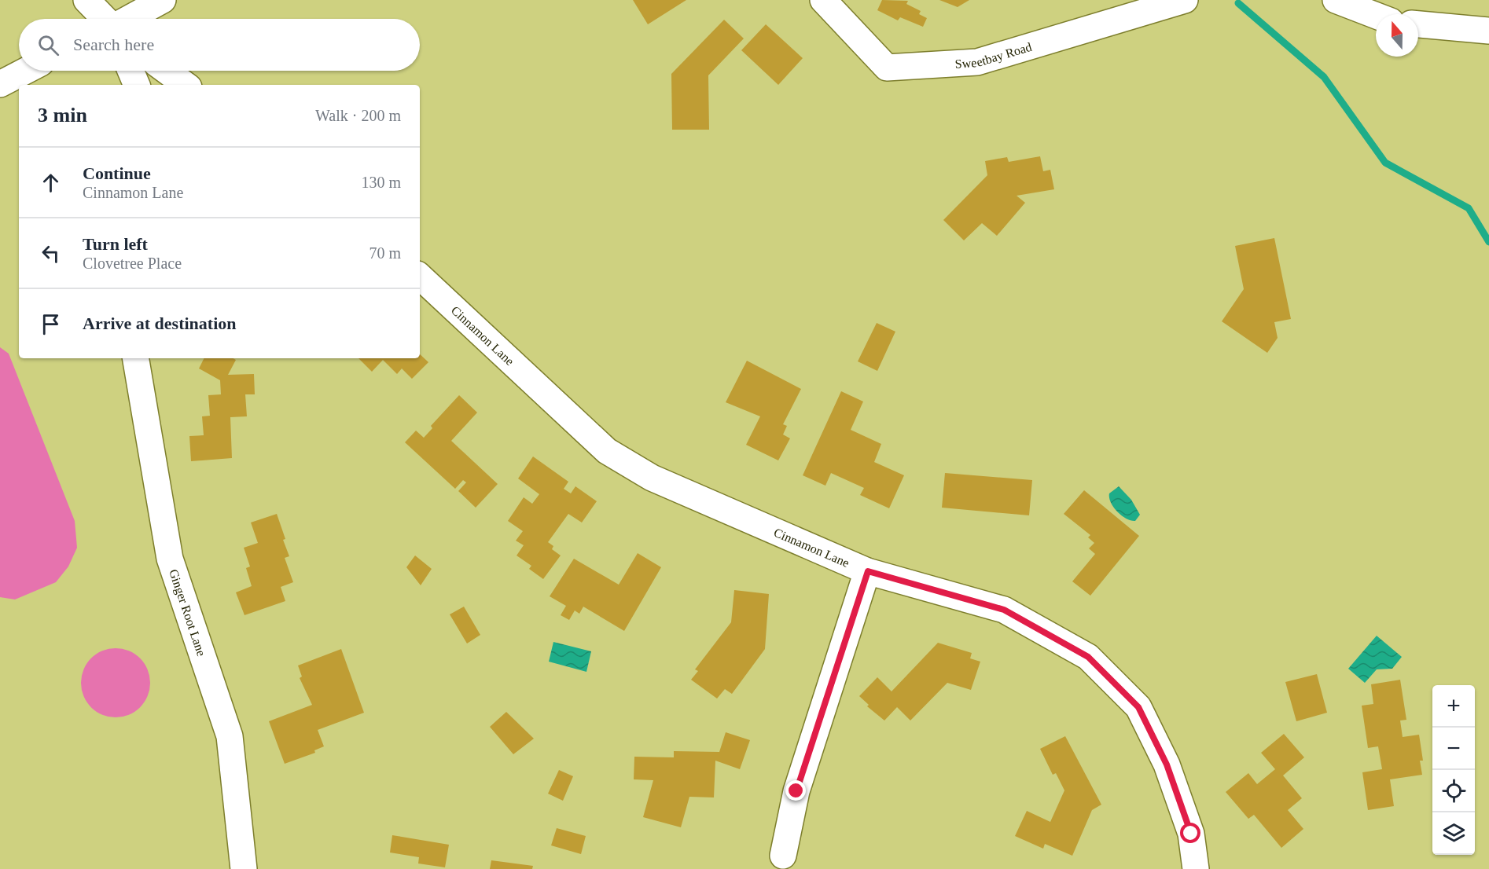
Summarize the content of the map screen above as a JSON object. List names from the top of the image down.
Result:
{
  "streets": {
    "street": ["Sweetbay Road", "Cinnamon Lane", "Ginger Root Lane"]
  },
  "north": "top",
  "page": {
    "search": "Search here",
    "heading": ["3 min", "Walk · 200 m"],
    "list": [
      ["Continue", "Cinnamon Lane", "130 m"],
      ["Turn left", "Clovetree Place", "70 m"],
      "Arrive at destination"
    ],
    "map_buttons": ["+", "−"]
  }
}
